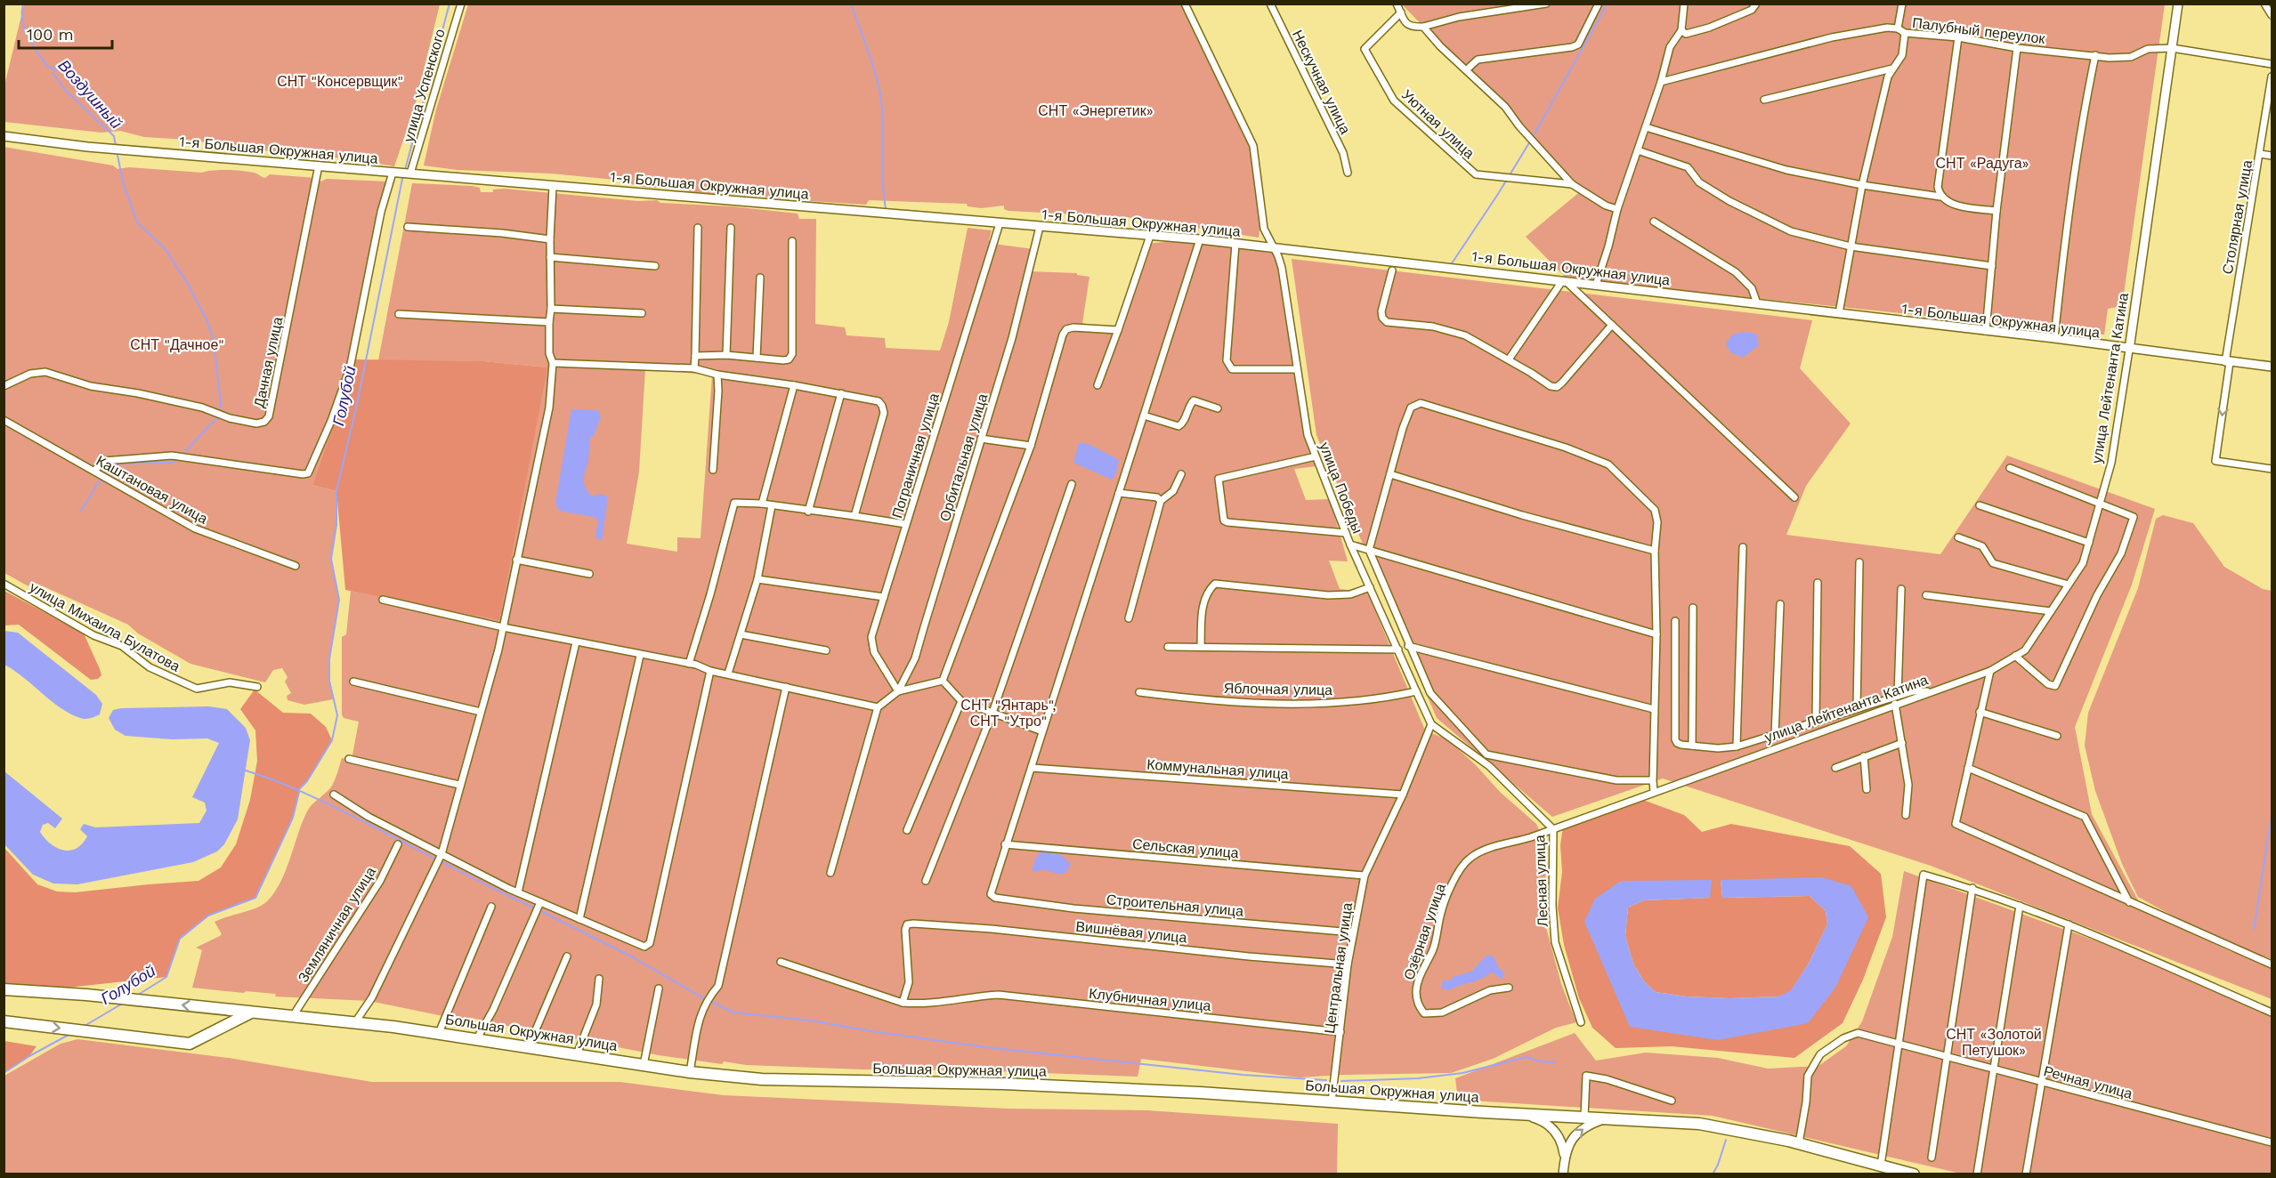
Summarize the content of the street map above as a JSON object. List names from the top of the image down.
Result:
{
  "streets": {
    "highway": ["Большая Окружная улица"],
    "street": [
      "Палубный переулок",
      "Нескучная улица",
      "улица Успенского",
      "Уютная улица",
      "1-я Большая Окружная улица",
      "Столярная улица",
      "Дачная улица",
      "улица Лейтенанта Катина",
      "Пограничная улица",
      "Орбитальная улица",
      "улица Победы",
      "Каштановая улица",
      "улица Михаила Булатова",
      "Яблочная улица",
      "Коммунальная улица",
      "Сельская улица",
      "Лесная улица",
      "Строительная улица",
      "Земляничная улица",
      "Вишнёвая улица",
      "Озёрная улица",
      "Центральная улица",
      "Клубничная улица",
      "Речная улица"
    ]
  },
  "crossings": [
    ["Палубный переулок", "улица Лейтенанта Катина"],
    ["улица Успенского", "1-я Большая Окружная улица"],
    ["1-я Большая Окружная улица", "Столярная улица"],
    ["1-я Большая Окружная улица", "Дачная улица"],
    ["1-я Большая Окружная улица", "улица Лейтенанта Катина"],
    ["1-я Большая Окружная улица", "Пограничная улица"],
    ["1-я Большая Окружная улица", "Орбитальная улица"],
    ["1-я Большая Окружная улица", "улица Победы"],
    ["улица Лейтенанта Катина", "Лесная улица"],
    ["улица Лейтенанта Катина", "Озёрная улица"],
    ["Пограничная улица", "Орбитальная улица"],
    ["улица Победы", "Яблочная улица"],
    ["улица Победы", "Лесная улица"],
    ["улица Победы", "Центральная улица"],
    ["Коммунальная улица", "Центральная улица"],
    ["Сельская улица", "Строительная улица"],
    ["Сельская улица", "Центральная улица"],
    ["Лесная улица", "Озёрная улица"],
    ["Лесная улица", "Центральная улица"],
    ["Строительная улица", "Центральная улица"],
    ["Земляничная улица", "Большая Окружная улица"],
    ["Вишнёвая улица", "Центральная улица"],
    ["Вишнёвая улица", "Клубничная улица"],
    ["Центральная улица", "Клубничная улица"],
    ["Центральная улица", "Большая Окружная улица"],
    ["Большая Окружная улица", "Речная улица"]
  ],
  "water": ["Воздушный", "Голубой"],
  "parks": [
    "СНТ \"Консервщик\"",
    "СНТ «Энергетик»",
    "СНТ «Радуга»",
    "СНТ \"Дачное\"",
    "СНТ \"Янтарь\", СНТ \"Утро\"",
    "СНТ «Золотой Петушок»"
  ],
  "scale_bar": "100 m"
}
